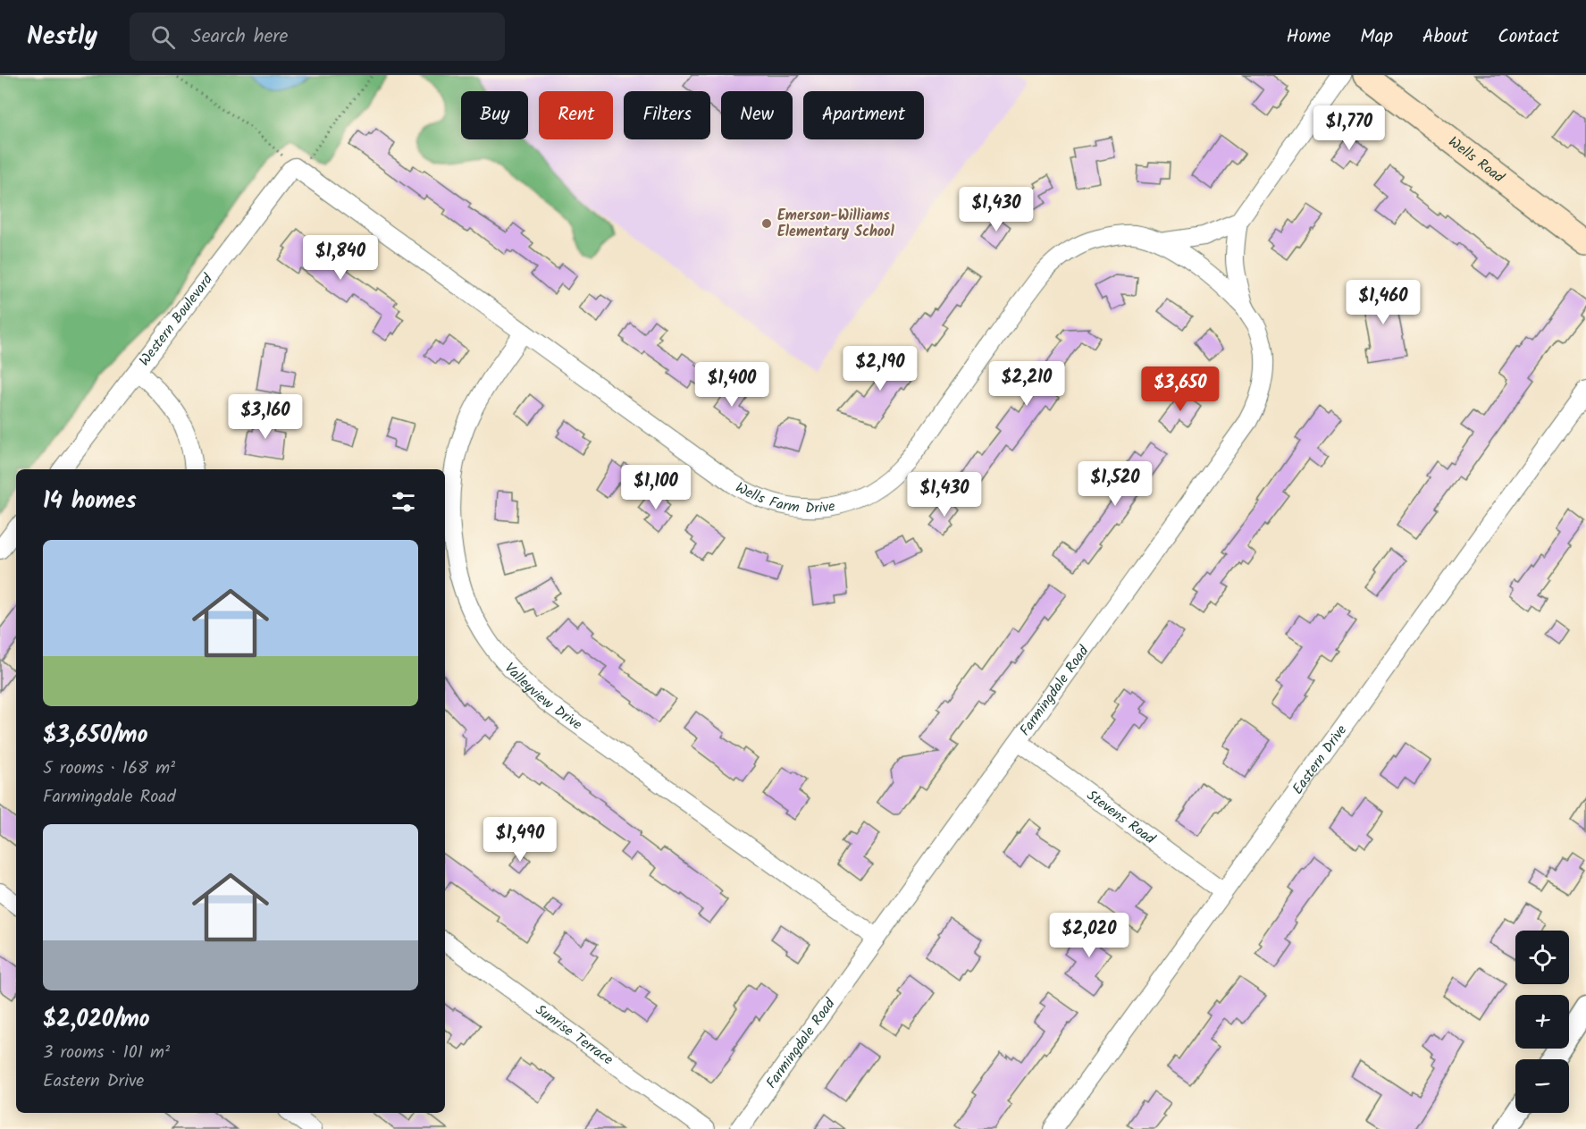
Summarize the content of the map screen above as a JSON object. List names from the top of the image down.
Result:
{
  "streets": {
    "main road": ["Wells Road"],
    "street": [
      "Western Boulevard",
      "Wells Farm Drive",
      "Farmingdale Road",
      "Valleyview Drive",
      "Eastern Drive",
      "Stevens Road",
      "Sunrise Terrace"
    ]
  },
  "crossings": [
    ["Western Boulevard", "Wells Farm Drive"],
    ["Wells Farm Drive", "Farmingdale Road"],
    ["Wells Farm Drive", "Valleyview Drive"],
    ["Farmingdale Road", "Valleyview Drive"],
    ["Farmingdale Road", "Stevens Road"],
    ["Eastern Drive", "Stevens Road"]
  ],
  "places": ["Emerson-Williams Elementary School"],
  "page": {
    "header": "Nestly",
    "search": "Search here",
    "nav": [
      "Home",
      "Map",
      "About",
      "Contact"
    ],
    "chip": [
      "Buy",
      "Rent",
      "Filters",
      "New",
      "Apartment"
    ],
    "price": [
      "$1,770",
      "$1,430",
      "$1,840",
      "$1,460",
      "$2,190",
      "$2,210",
      "$1,400",
      "$3,650",
      "$3,160",
      "$1,520",
      "$1,100",
      "$1,430",
      "$1,490",
      "$2,020"
    ],
    "heading": "14 homes",
    "list": [
      {
        "name": "$3,650/mo",
        "note": "5 rooms · 168 m² · Farmingdale Road"
      },
      {
        "name": "$2,020/mo",
        "note": "3 rooms · 101 m² · Eastern Drive"
      }
    ],
    "map_buttons": ["+", "−"]
  }
}
